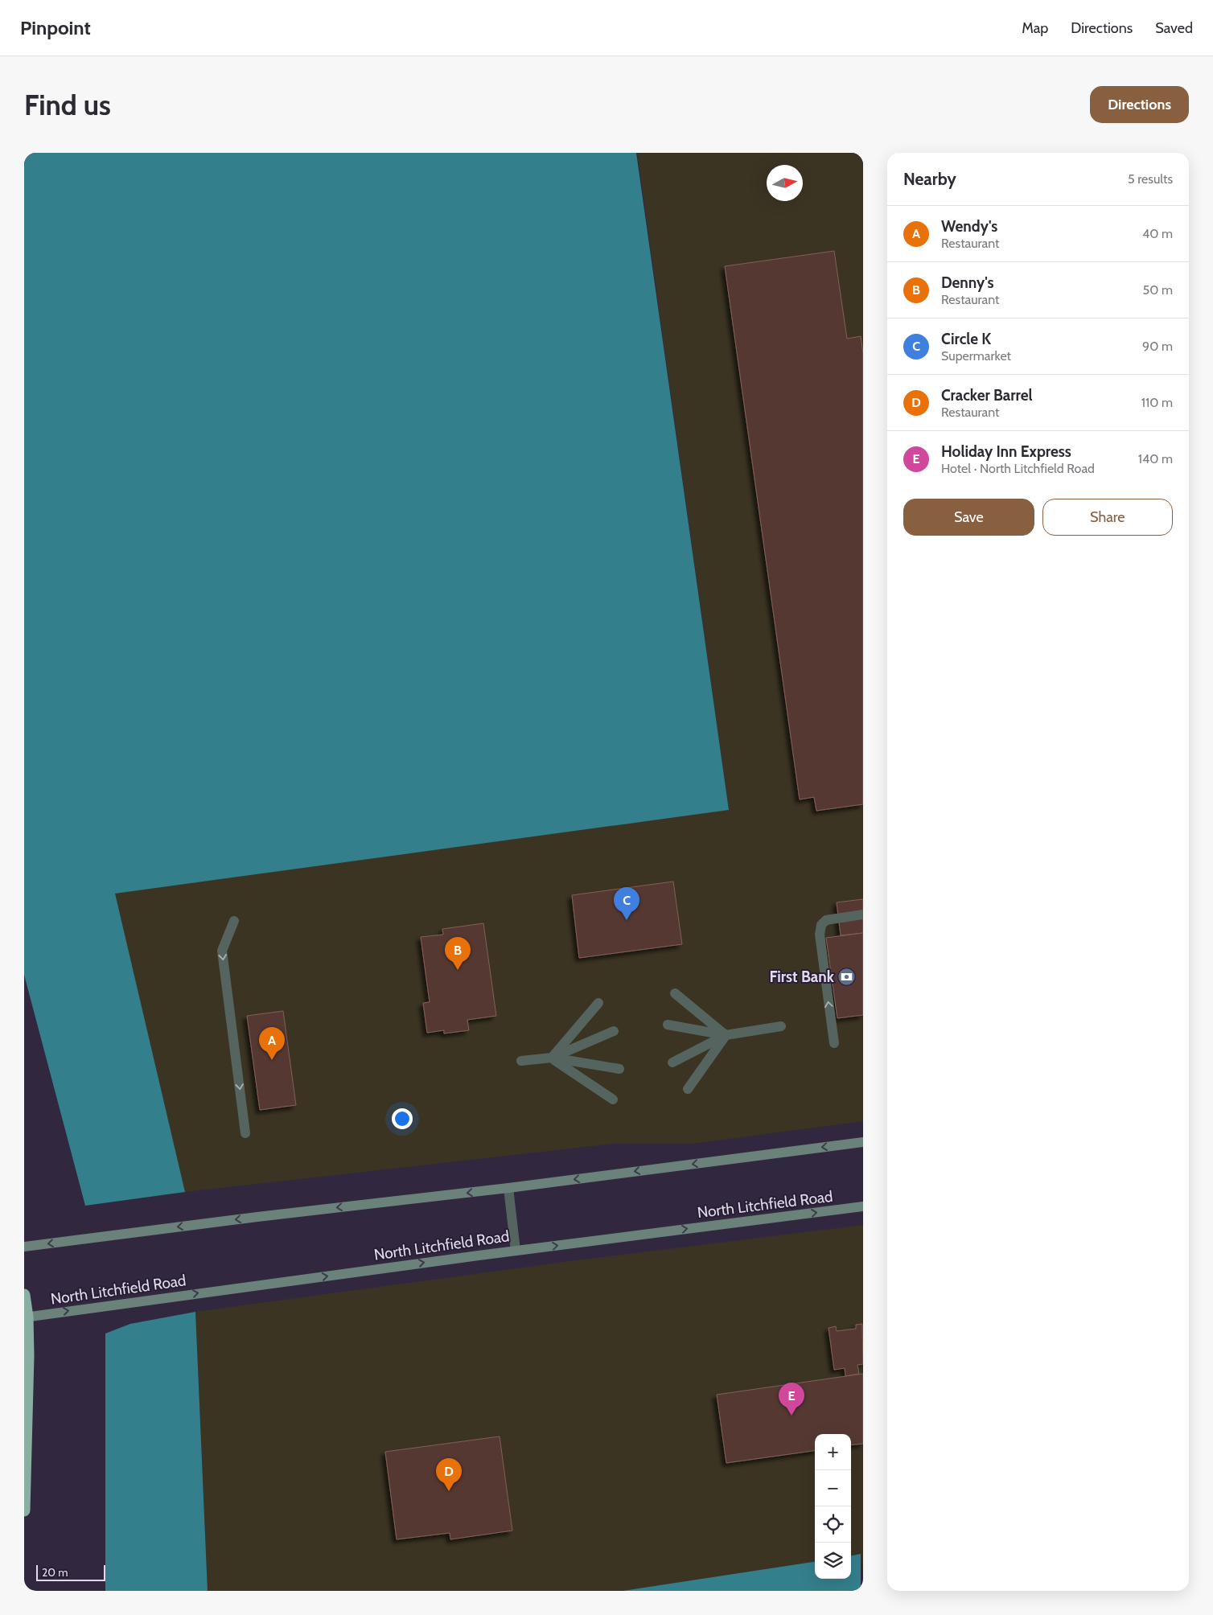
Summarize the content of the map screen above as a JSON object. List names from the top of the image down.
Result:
{
  "streets": {
    "main road": ["North Litchfield Road"]
  },
  "places": {
    "bank": ["First Bank"]
  },
  "scale_bar": "20 m",
  "north": "right",
  "page": {
    "header": "Pinpoint",
    "nav": ["Map", "Directions", "Saved"],
    "buttons": [
      "Directions",
      ["Save", "Share"]
    ],
    "title": "Find us",
    "heading": ["Nearby", "5 results"],
    "list": [
      {
        "mark": "A",
        "name": "Wendy's",
        "note": "Restaurant",
        "value": "40 m"
      },
      {
        "mark": "B",
        "name": "Denny's",
        "note": "Restaurant",
        "value": "50 m"
      },
      {
        "mark": "C",
        "name": "Circle K",
        "note": "Supermarket",
        "value": "90 m"
      },
      {
        "mark": "D",
        "name": "Cracker Barrel",
        "note": "Restaurant",
        "value": "110 m"
      },
      {
        "mark": "E",
        "name": "Holiday Inn Express",
        "note": "Hotel · North Litchfield Road",
        "value": "140 m"
      }
    ],
    "pins": [
      "C",
      "B",
      "A",
      "E",
      "D"
    ],
    "map_buttons": ["+", "−"],
    "scale": "20 m"
  }
}
